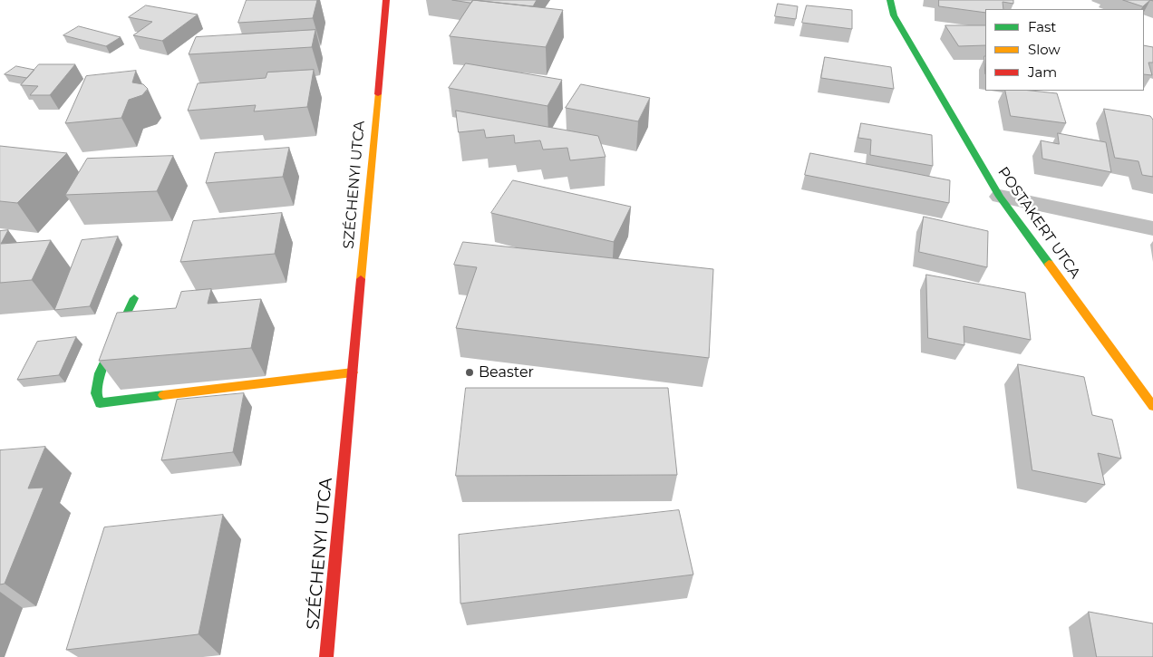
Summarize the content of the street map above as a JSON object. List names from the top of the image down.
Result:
{
  "streets": {
    "street": ["SZÉCHENYI UTCA", "POSTAKERT UTCA"]
  },
  "places": ["Beaster"],
  "legend": ["Fast", "Slow", "Jam"]
}
